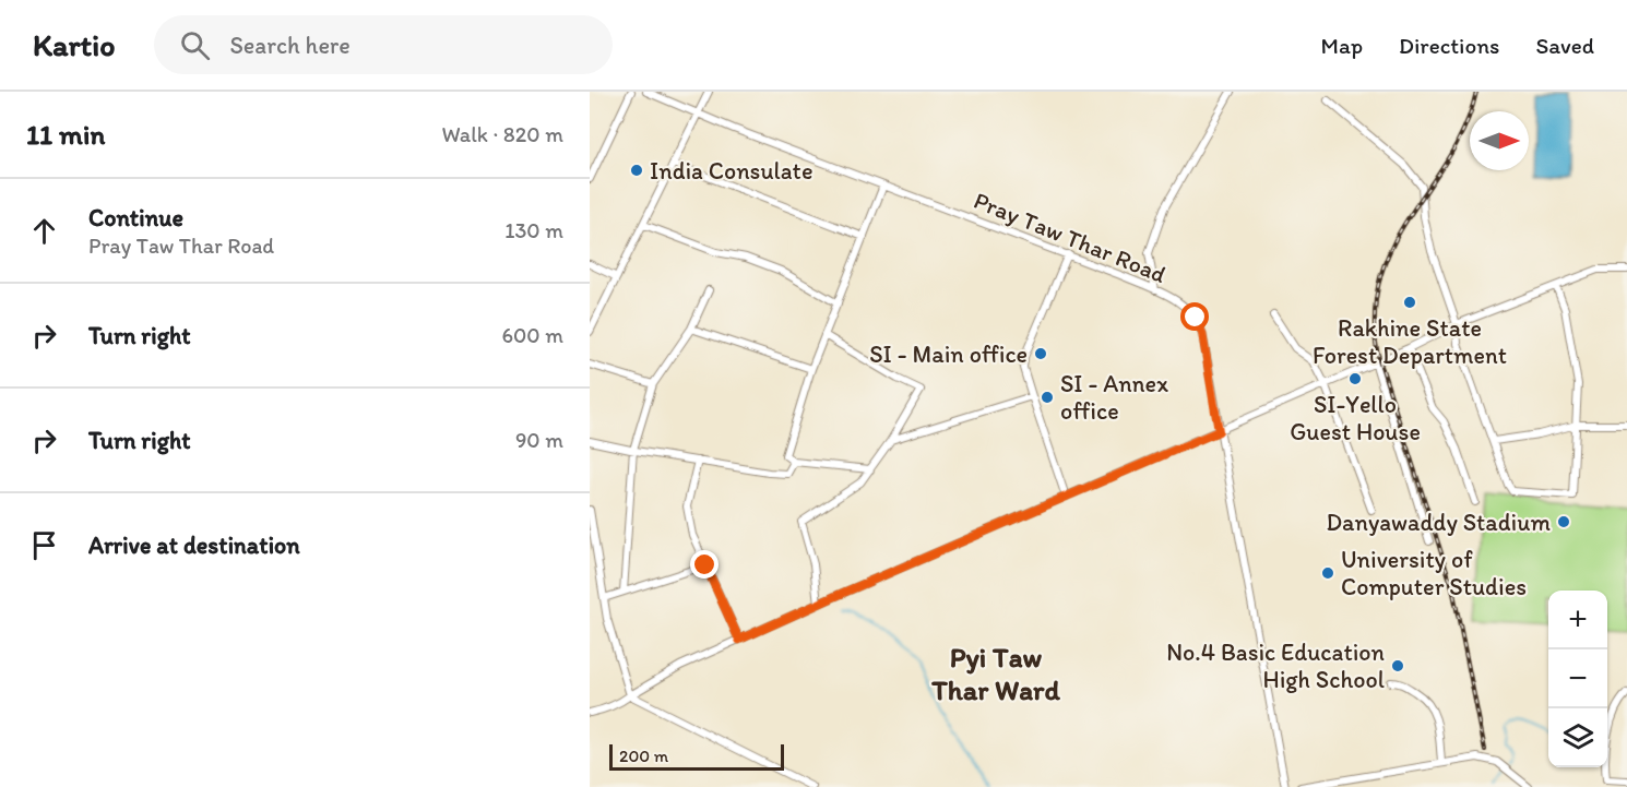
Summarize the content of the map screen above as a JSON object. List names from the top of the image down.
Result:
{
  "streets": {
    "street": ["Pray Taw Thar Road"]
  },
  "districts": ["Pyi Taw Thar Ward"],
  "places": [
    "India Consulate",
    "Rakhine State Forest Department",
    "SI - Main office",
    "SI-Yello Guest House",
    "SI - Annex office",
    "Danyawaddy Stadium",
    "University of Computer Studies",
    "No.4 Basic Education High School"
  ],
  "scale_bar": "200 m",
  "north": "right",
  "page": {
    "header": "Kartio",
    "search": "Search here",
    "nav": ["Map", "Directions", "Saved"],
    "heading": ["11 min", "Walk · 820 m"],
    "list": [
      ["Continue", "Pray Taw Thar Road", "130 m"],
      ["Turn right", "600 m"],
      ["Turn right", "90 m"],
      "Arrive at destination"
    ],
    "map_buttons": ["+", "−"],
    "scale": "200 m"
  }
}
